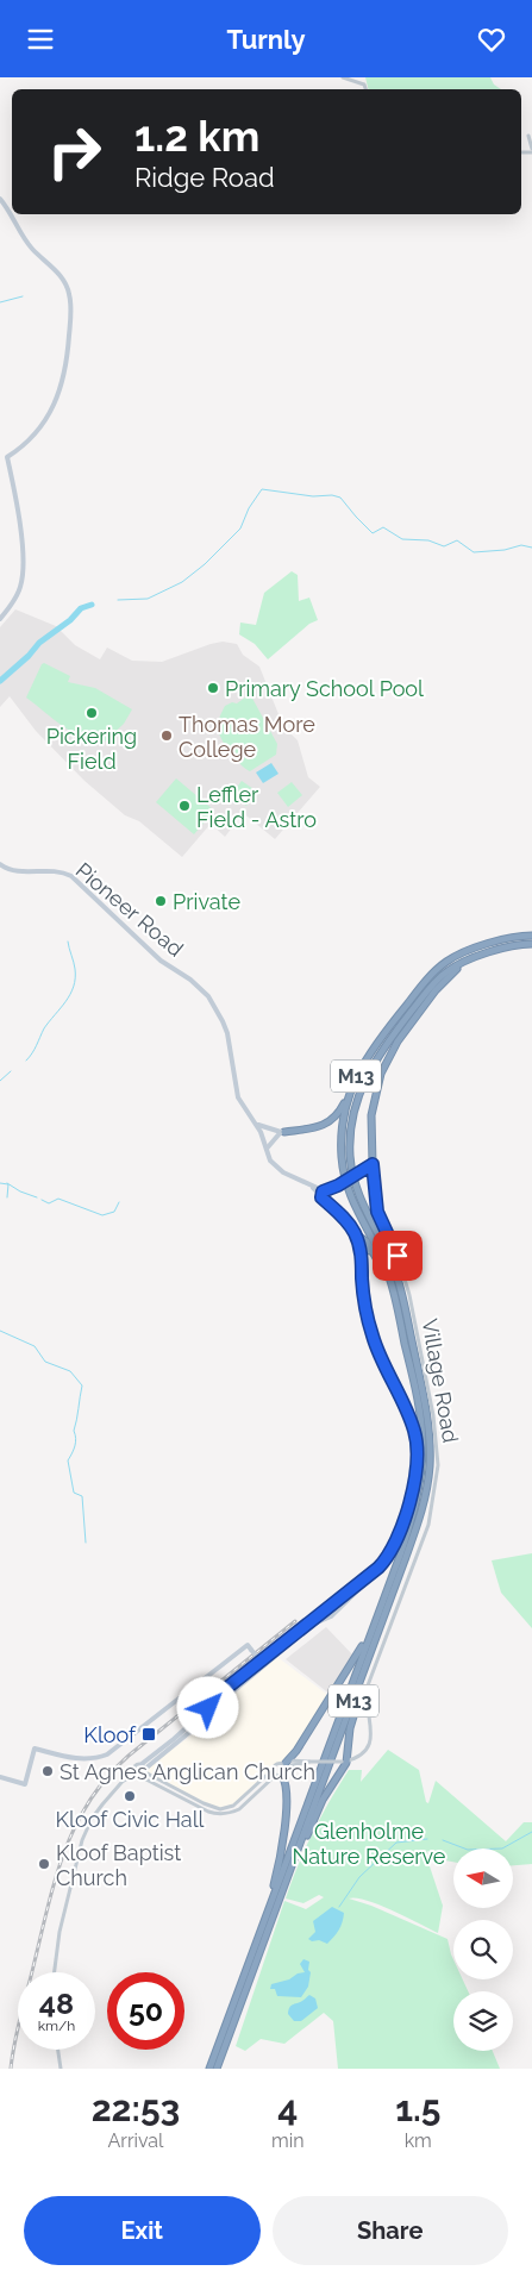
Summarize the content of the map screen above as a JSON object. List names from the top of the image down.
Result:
{
  "streets": {
    "highway": ["M13"],
    "main road": ["Pioneer Road"],
    "street": ["Village Road"]
  },
  "parks": ["Glenholme Nature Reserve"],
  "places": {
    "other": [
      "Primary School Pool",
      "Pickering Field",
      "Thomas More College",
      "Leffler Field - Astro",
      "Private",
      "St Agnes Anglican Church",
      "Kloof Civic Hall",
      "Kloof Baptist Church"
    ],
    "transit": ["Kloof"]
  },
  "north": "left",
  "page": {
    "header": "Turnly",
    "turn": ["1.2 km", "Ridge Road"],
    "speed": "48 km/h",
    "limit": "50",
    "eta": [
      "22:53",
      "Arrival",
      "4",
      "min",
      "1.5",
      "km"
    ],
    "buttons": ["Exit", "Share"]
  }
}
